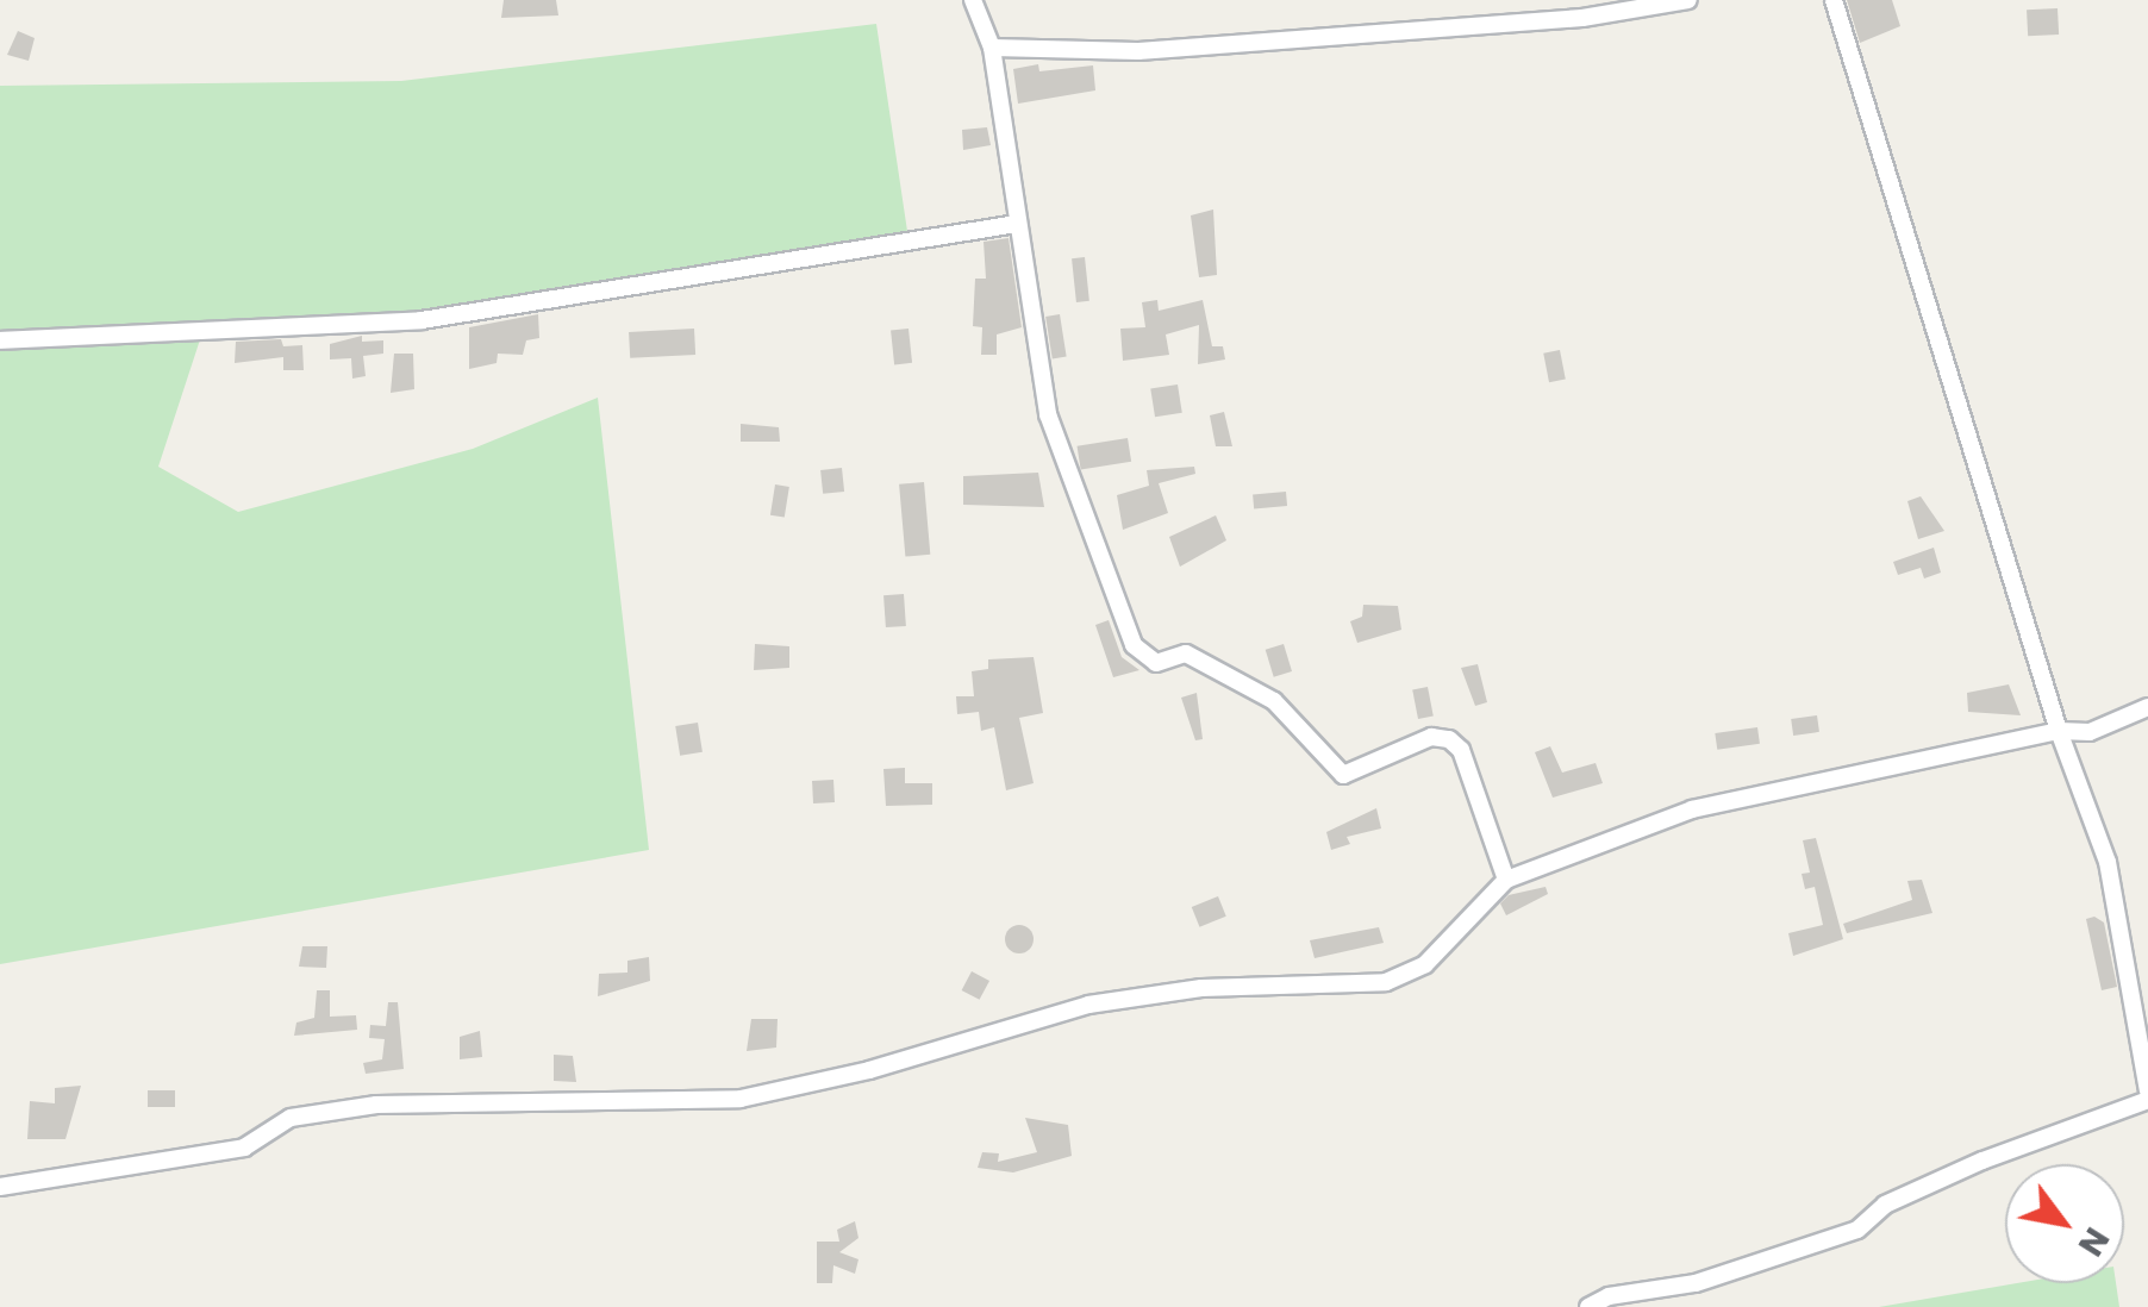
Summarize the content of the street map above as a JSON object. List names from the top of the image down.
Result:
{
  "north": "bottom right"
}
